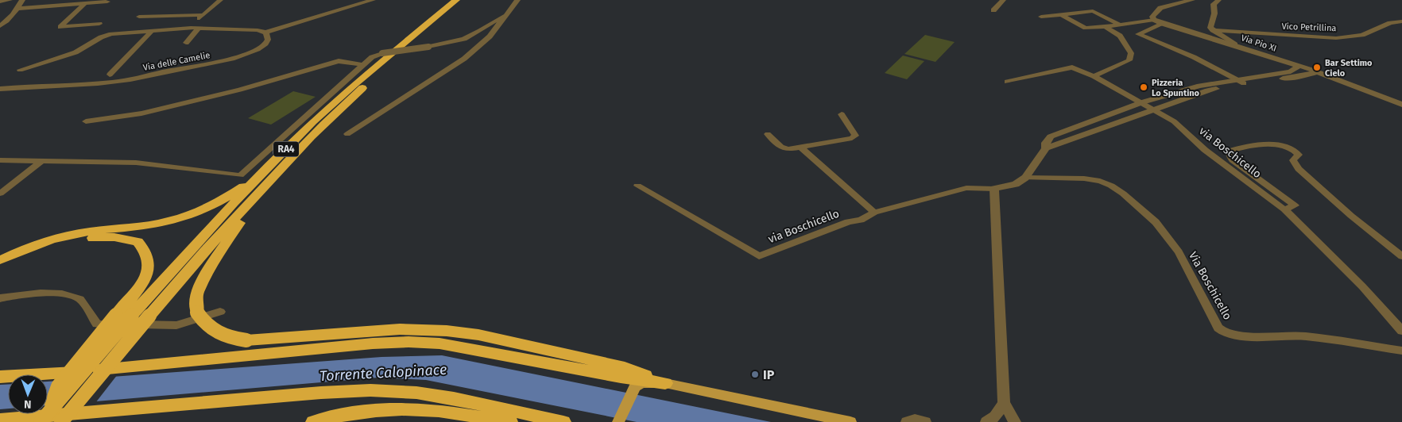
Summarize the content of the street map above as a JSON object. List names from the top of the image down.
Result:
{
  "streets": {
    "highway": ["RA4"],
    "street": [
      "Vico Petrillina",
      "Via Pio XI",
      "Via delle Camelie",
      "via Boschicello",
      "Via Boschicello"
    ]
  },
  "water": ["Torrente Calopinace"],
  "places": ["Bar Settimo Cielo", "Pizzeria Lo Spuntino", "IP"],
  "north": "bottom"
}
